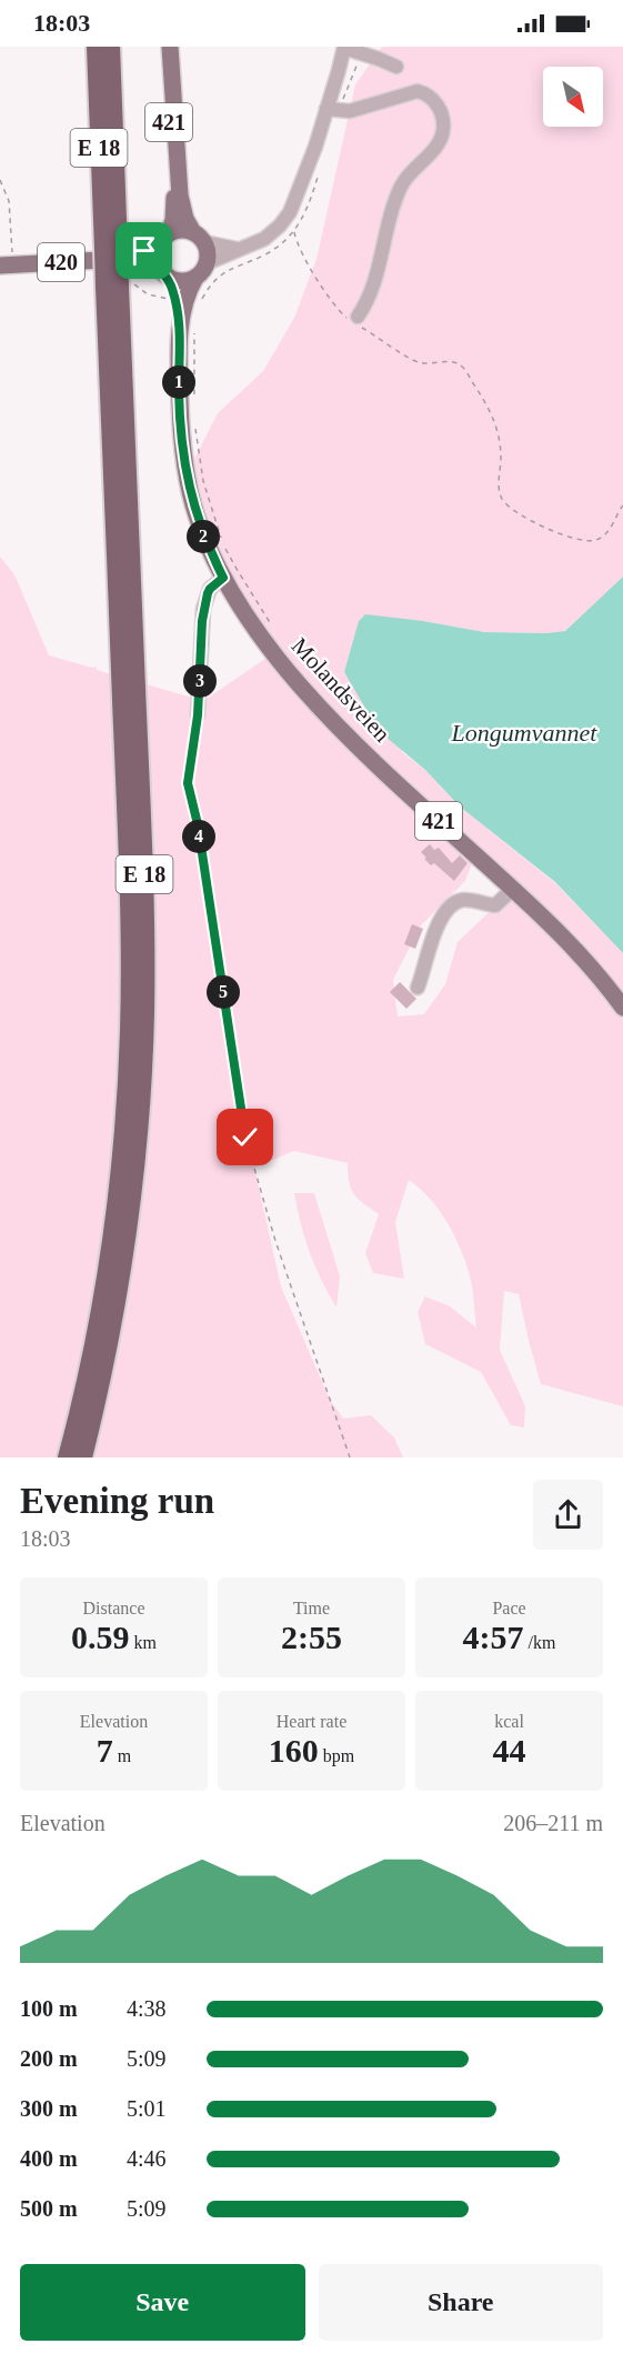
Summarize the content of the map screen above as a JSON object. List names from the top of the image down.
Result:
{
  "streets": {
    "highway": ["E 18"],
    "main road": ["421", "420", "Molandsveien"]
  },
  "crossings": [
    ["421", "420"],
    ["421", "Molandsveien"],
    ["E 18", "420"],
    ["420", "Molandsveien"]
  ],
  "water": ["Longumvannet"],
  "north": "bottom right",
  "page": {
    "status": "18:03",
    "pins": [
      "1",
      "2",
      "3",
      "4",
      "5"
    ],
    "heading": ["Evening run", "18:03"],
    "stats": [
      ["Distance", "0.59 km"],
      ["Time", "2:55"],
      ["Pace", "4:57 /km"],
      ["Elevation", "7 m"],
      ["Heart rate", "160 bpm"],
      ["kcal", "44"]
    ],
    "chart": ["Elevation", "206–211 m"],
    "list": [
      {
        "name": "100 m",
        "note": "4:38"
      },
      {
        "name": "200 m",
        "note": "5:09"
      },
      {
        "name": "300 m",
        "note": "5:01"
      },
      {
        "name": "400 m",
        "note": "4:46"
      },
      {
        "name": "500 m",
        "note": "5:09"
      }
    ],
    "buttons": ["Save", "Share"]
  }
}
